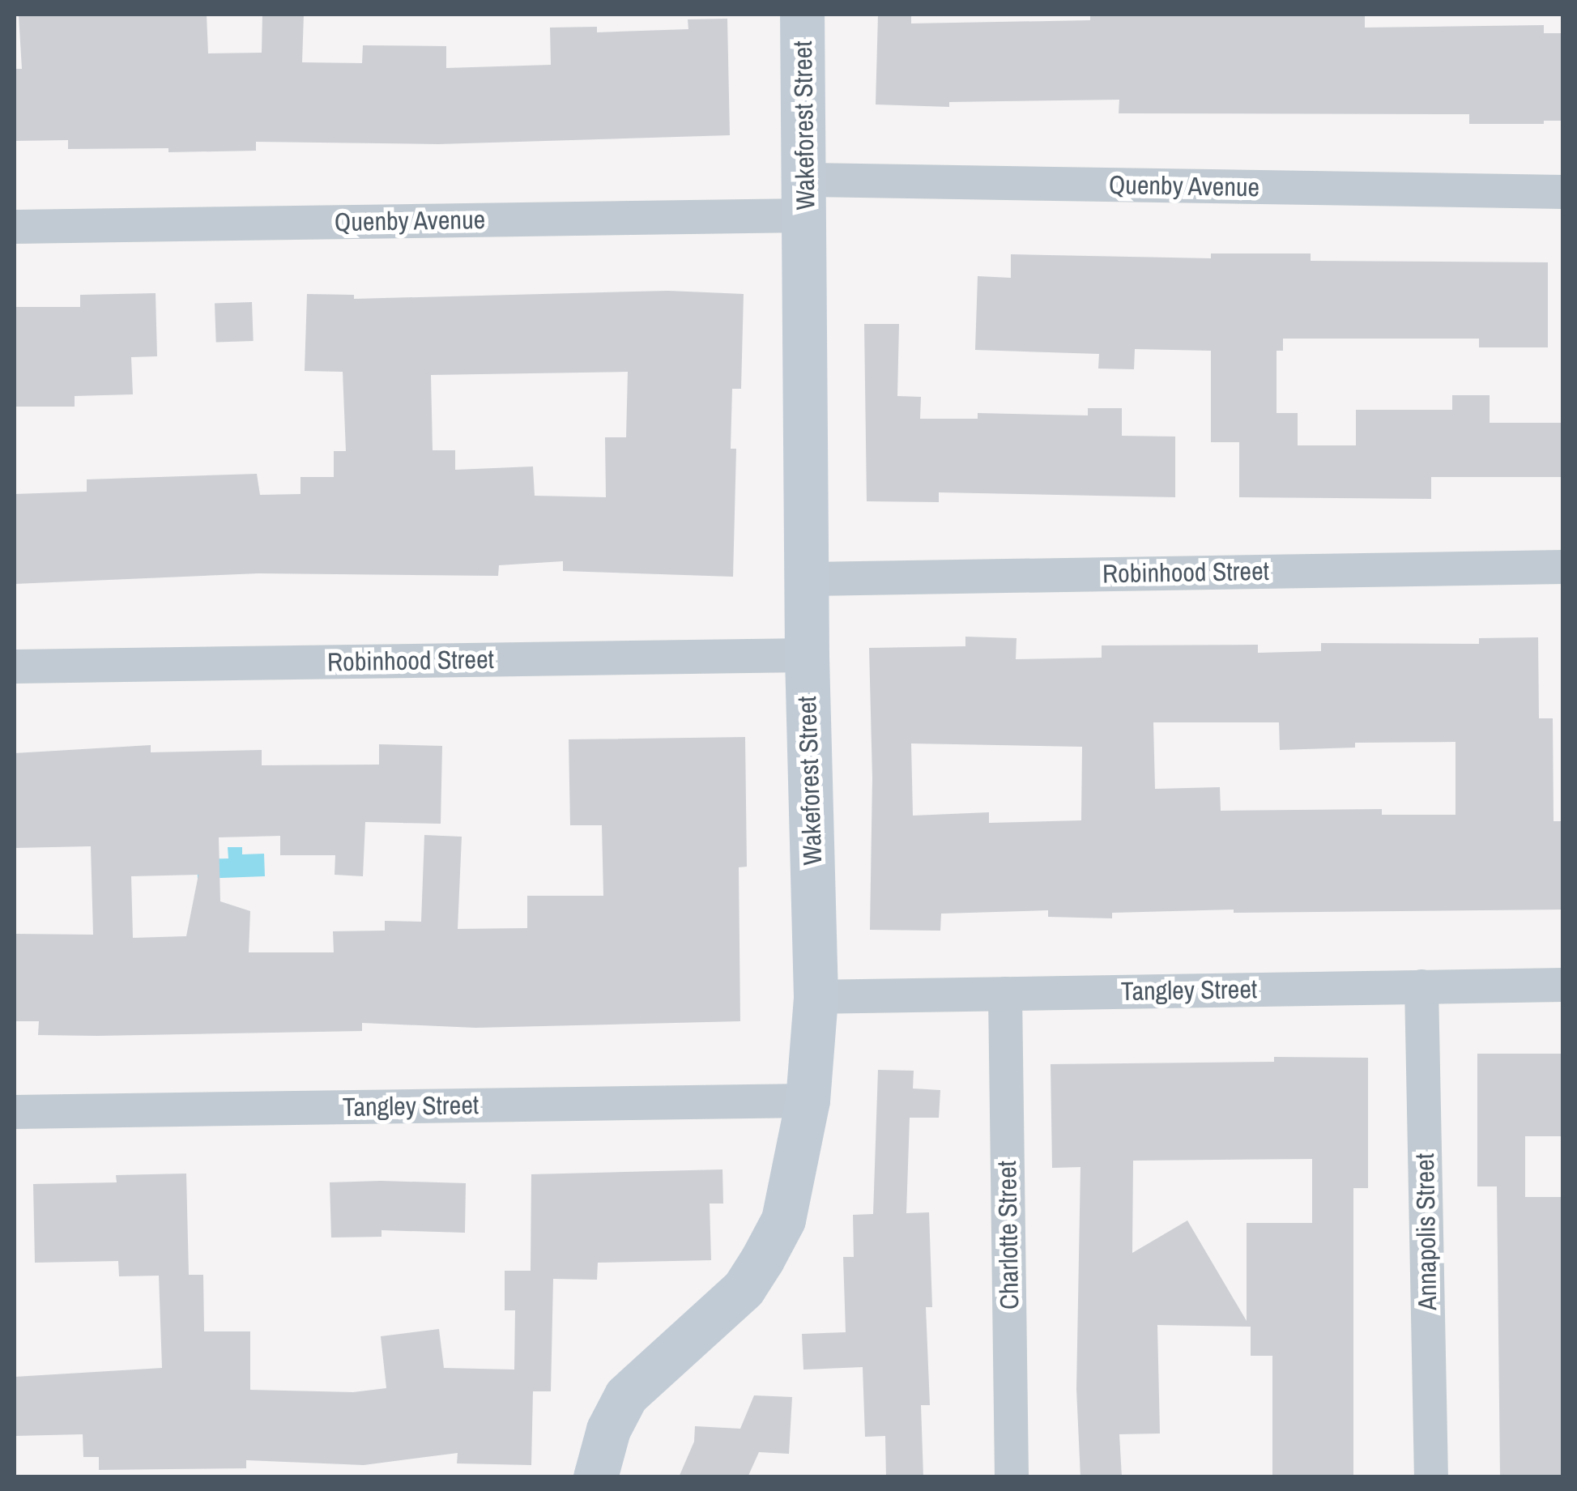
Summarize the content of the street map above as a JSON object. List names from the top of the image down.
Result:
{
  "streets": {
    "street": [
      "Wakeforest Street",
      "Quenby Avenue",
      "Robinhood Street",
      "Tangley Street",
      "Annapolis Street",
      "Charlotte Street"
    ]
  },
  "crossings": [
    ["Wakeforest Street", "Quenby Avenue"],
    ["Wakeforest Street", "Robinhood Street"],
    ["Wakeforest Street", "Tangley Street"],
    ["Tangley Street", "Annapolis Street"],
    ["Tangley Street", "Charlotte Street"]
  ]
}
